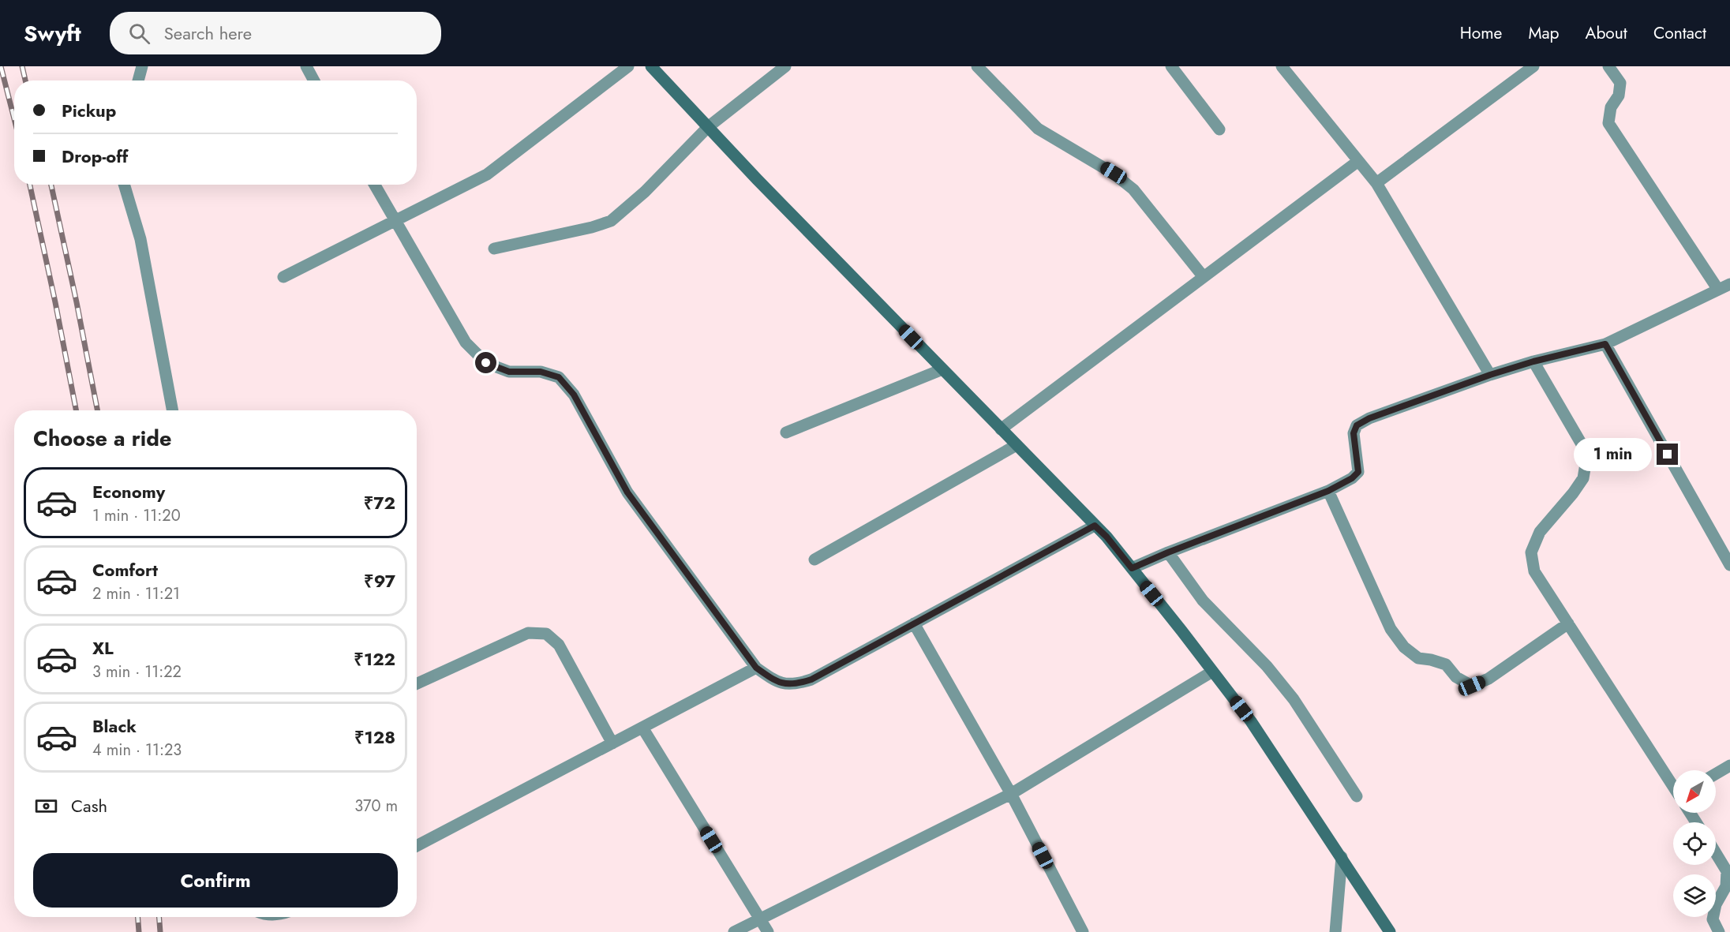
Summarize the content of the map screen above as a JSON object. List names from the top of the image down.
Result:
{
  "north": "bottom left",
  "page": {
    "header": "Swyft",
    "search": "Search here",
    "nav": [
      "Home",
      "Map",
      "About",
      "Contact"
    ],
    "banner": ["Pickup", "Drop-off"],
    "heading": "Choose a ride",
    "bubble": "1 min",
    "list": [
      {
        "name": "Economy",
        "note": "1 min · 11:20",
        "value": "₹72"
      },
      {
        "name": "Comfort",
        "note": "2 min · 11:21",
        "value": "₹97"
      },
      {
        "name": "XL",
        "note": "3 min · 11:22",
        "value": "₹122"
      },
      {
        "name": "Black",
        "note": "4 min · 11:23",
        "value": "₹128"
      }
    ],
    "pay": ["Cash", "370 m"],
    "buttons": "Confirm"
  }
}
